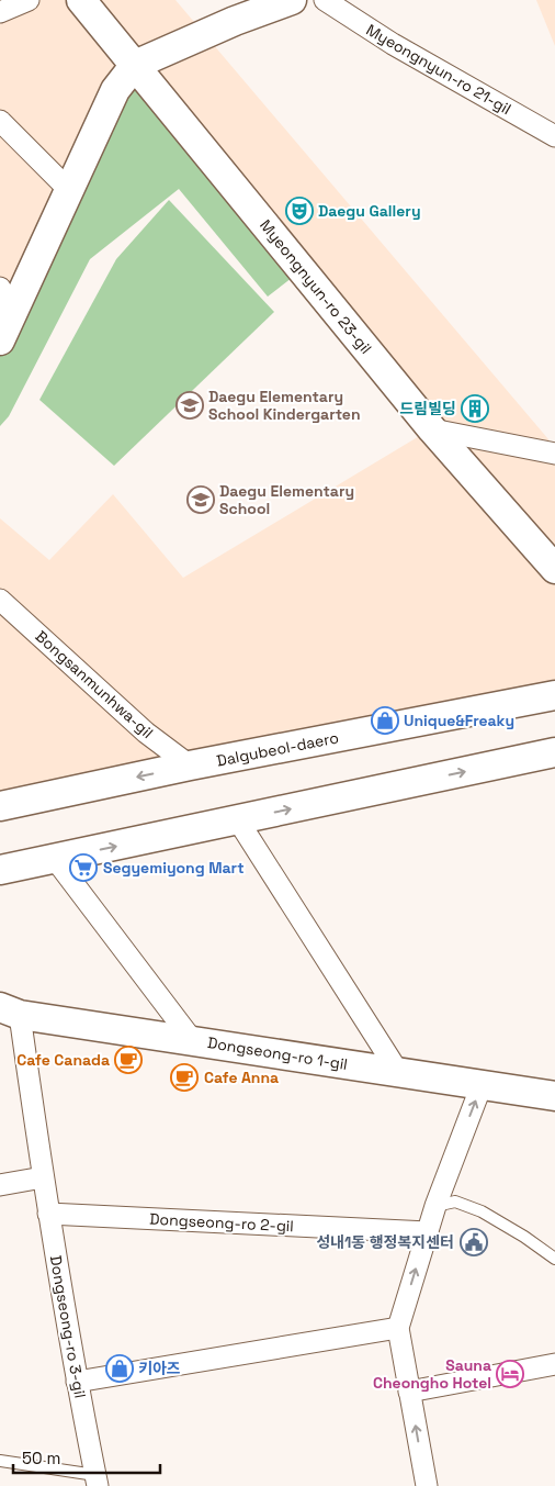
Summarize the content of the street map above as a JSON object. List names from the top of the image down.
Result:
{
  "streets": {
    "street": [
      "Myeongnyun-ro 21-gil",
      "Myeongnyun-ro 23-gil",
      "Bongsanmunhwa-gil",
      "Dalgubeol-daero",
      "Dongseong-ro 1-gil",
      "Dongseong-ro 2-gil",
      "Dongseong-ro 3-gil"
    ]
  },
  "crossings": [
    ["Bongsanmunhwa-gil", "Dalgubeol-daero"],
    ["Dongseong-ro 1-gil", "Dongseong-ro 3-gil"],
    ["Dongseong-ro 2-gil", "Dongseong-ro 3-gil"]
  ],
  "places": {
    "theatre": ["Daegu Gallery"],
    "school or university": ["Daegu Elementary School Kindergarten", "Daegu Elementary School"],
    "building": ["드림빌딩"],
    "shop": ["Unique&Freaky", "키아즈"],
    "supermarket": ["Segyemiyong Mart"],
    "cafe": ["Cafe Canada", "Cafe Anna"],
    "public building": ["성내1동 행정복지센터"],
    "hotel": ["Sauna Cheongho Hotel"]
  },
  "scale_bar": "50 m"
}
